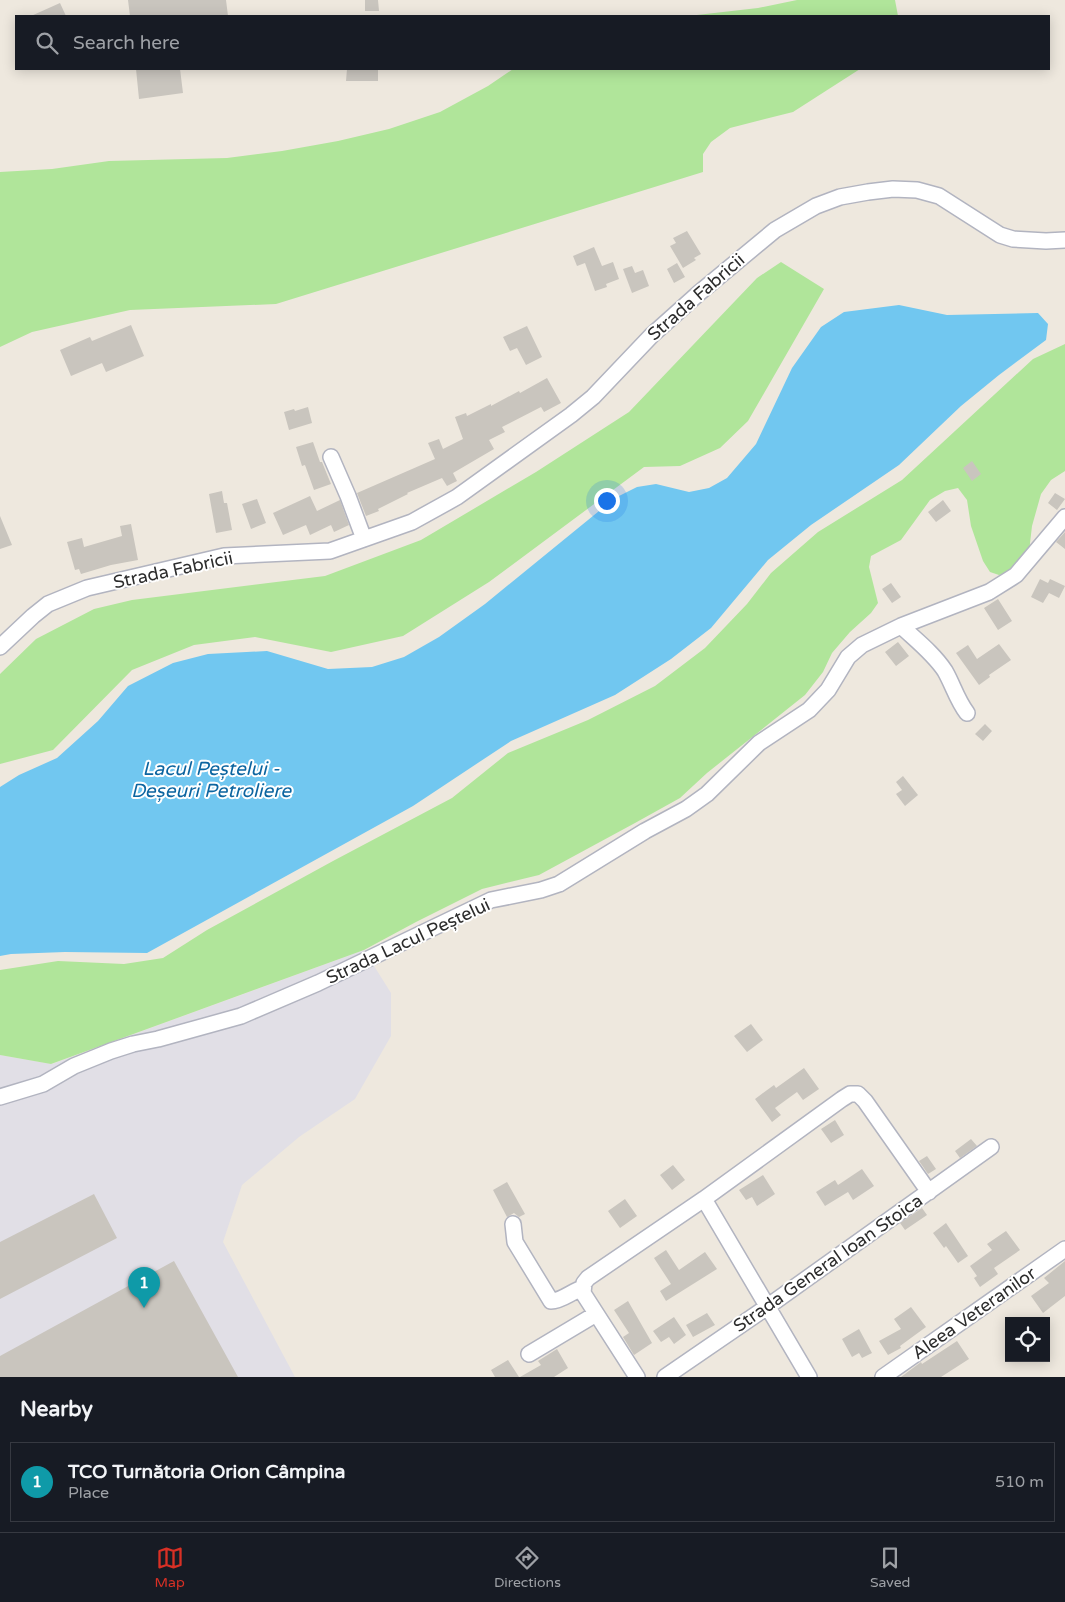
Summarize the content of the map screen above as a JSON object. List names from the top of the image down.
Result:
{
  "streets": {
    "street": [
      "Strada Fabricii",
      "Strada Lacul Peștelui",
      "Strada General Ioan Stoica",
      "Aleea Veteranilor"
    ]
  },
  "water": ["Lacul Peștelui - Deșeuri Petroliere"],
  "page": {
    "search": "Search here",
    "pins": "1",
    "heading": "Nearby",
    "list": [
      {
        "mark": "1",
        "name": "TCO Turnătoria Orion Câmpina",
        "note": "Place",
        "value": "510 m"
      }
    ],
    "nav": ["Map", "Directions", "Saved"]
  }
}
